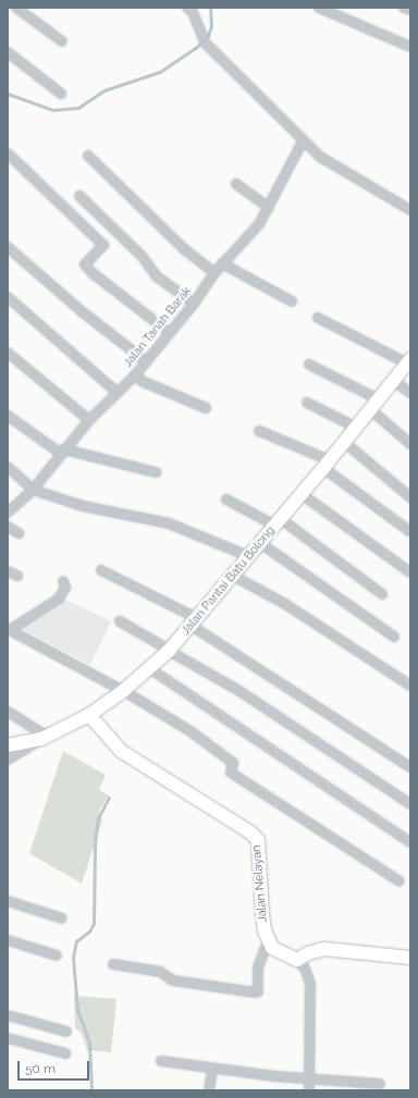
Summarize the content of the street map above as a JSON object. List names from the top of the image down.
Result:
{
  "streets": {
    "street": ["Jalan Tanah Barak", "Jalan Pantai Batu Bolong", "Jalan Nelayan"]
  },
  "crossings": [
    ["Jalan Pantai Batu Bolong", "Jalan Nelayan"]
  ],
  "scale_bar": "50 m"
}
